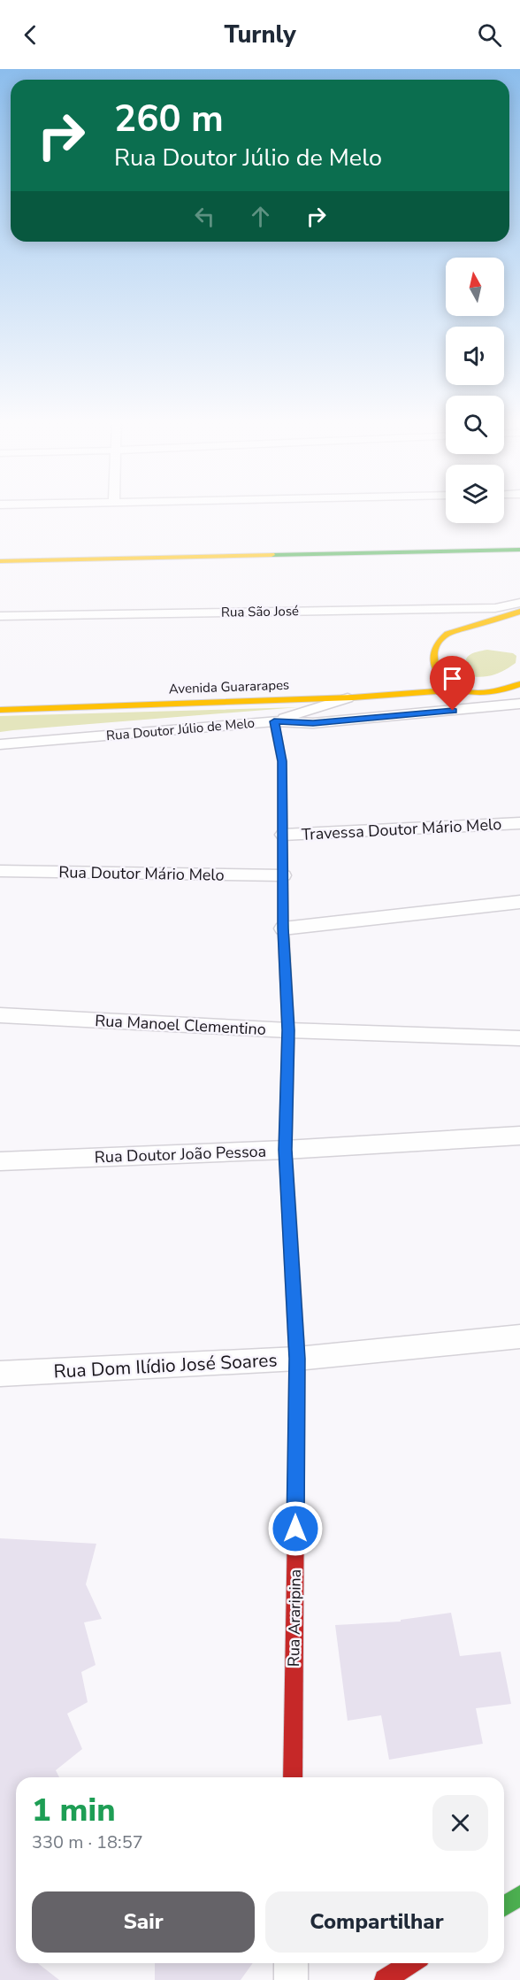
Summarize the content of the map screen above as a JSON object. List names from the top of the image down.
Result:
{
  "streets": {
    "main road": ["Avenida Guararapes", "Rua Araripina"],
    "street": [
      "Rua São José",
      "Rua Doutor Júlio de Melo",
      "Travessa Doutor Mário Melo",
      "Rua Doutor Mário Melo",
      "Rua Manoel Clementino",
      "Rua Doutor João Pessoa",
      "Rua Dom Ilídio José Soares"
    ]
  },
  "crossings": [
    ["Rua Doutor Júlio de Melo", "Rua Araripina"],
    ["Travessa Doutor Mário Melo", "Rua Araripina"],
    ["Rua Doutor Mário Melo", "Rua Araripina"],
    ["Rua Manoel Clementino", "Rua Araripina"],
    ["Rua Doutor João Pessoa", "Rua Araripina"],
    ["Rua Dom Ilídio José Soares", "Rua Araripina"]
  ],
  "north": "top",
  "page": {
    "header": "Turnly",
    "turn": ["260 m", "Rua Doutor Júlio de Melo"],
    "heading": ["1 min", "330 m · 18:57"],
    "buttons": ["Sair", "Compartilhar"]
  }
}
